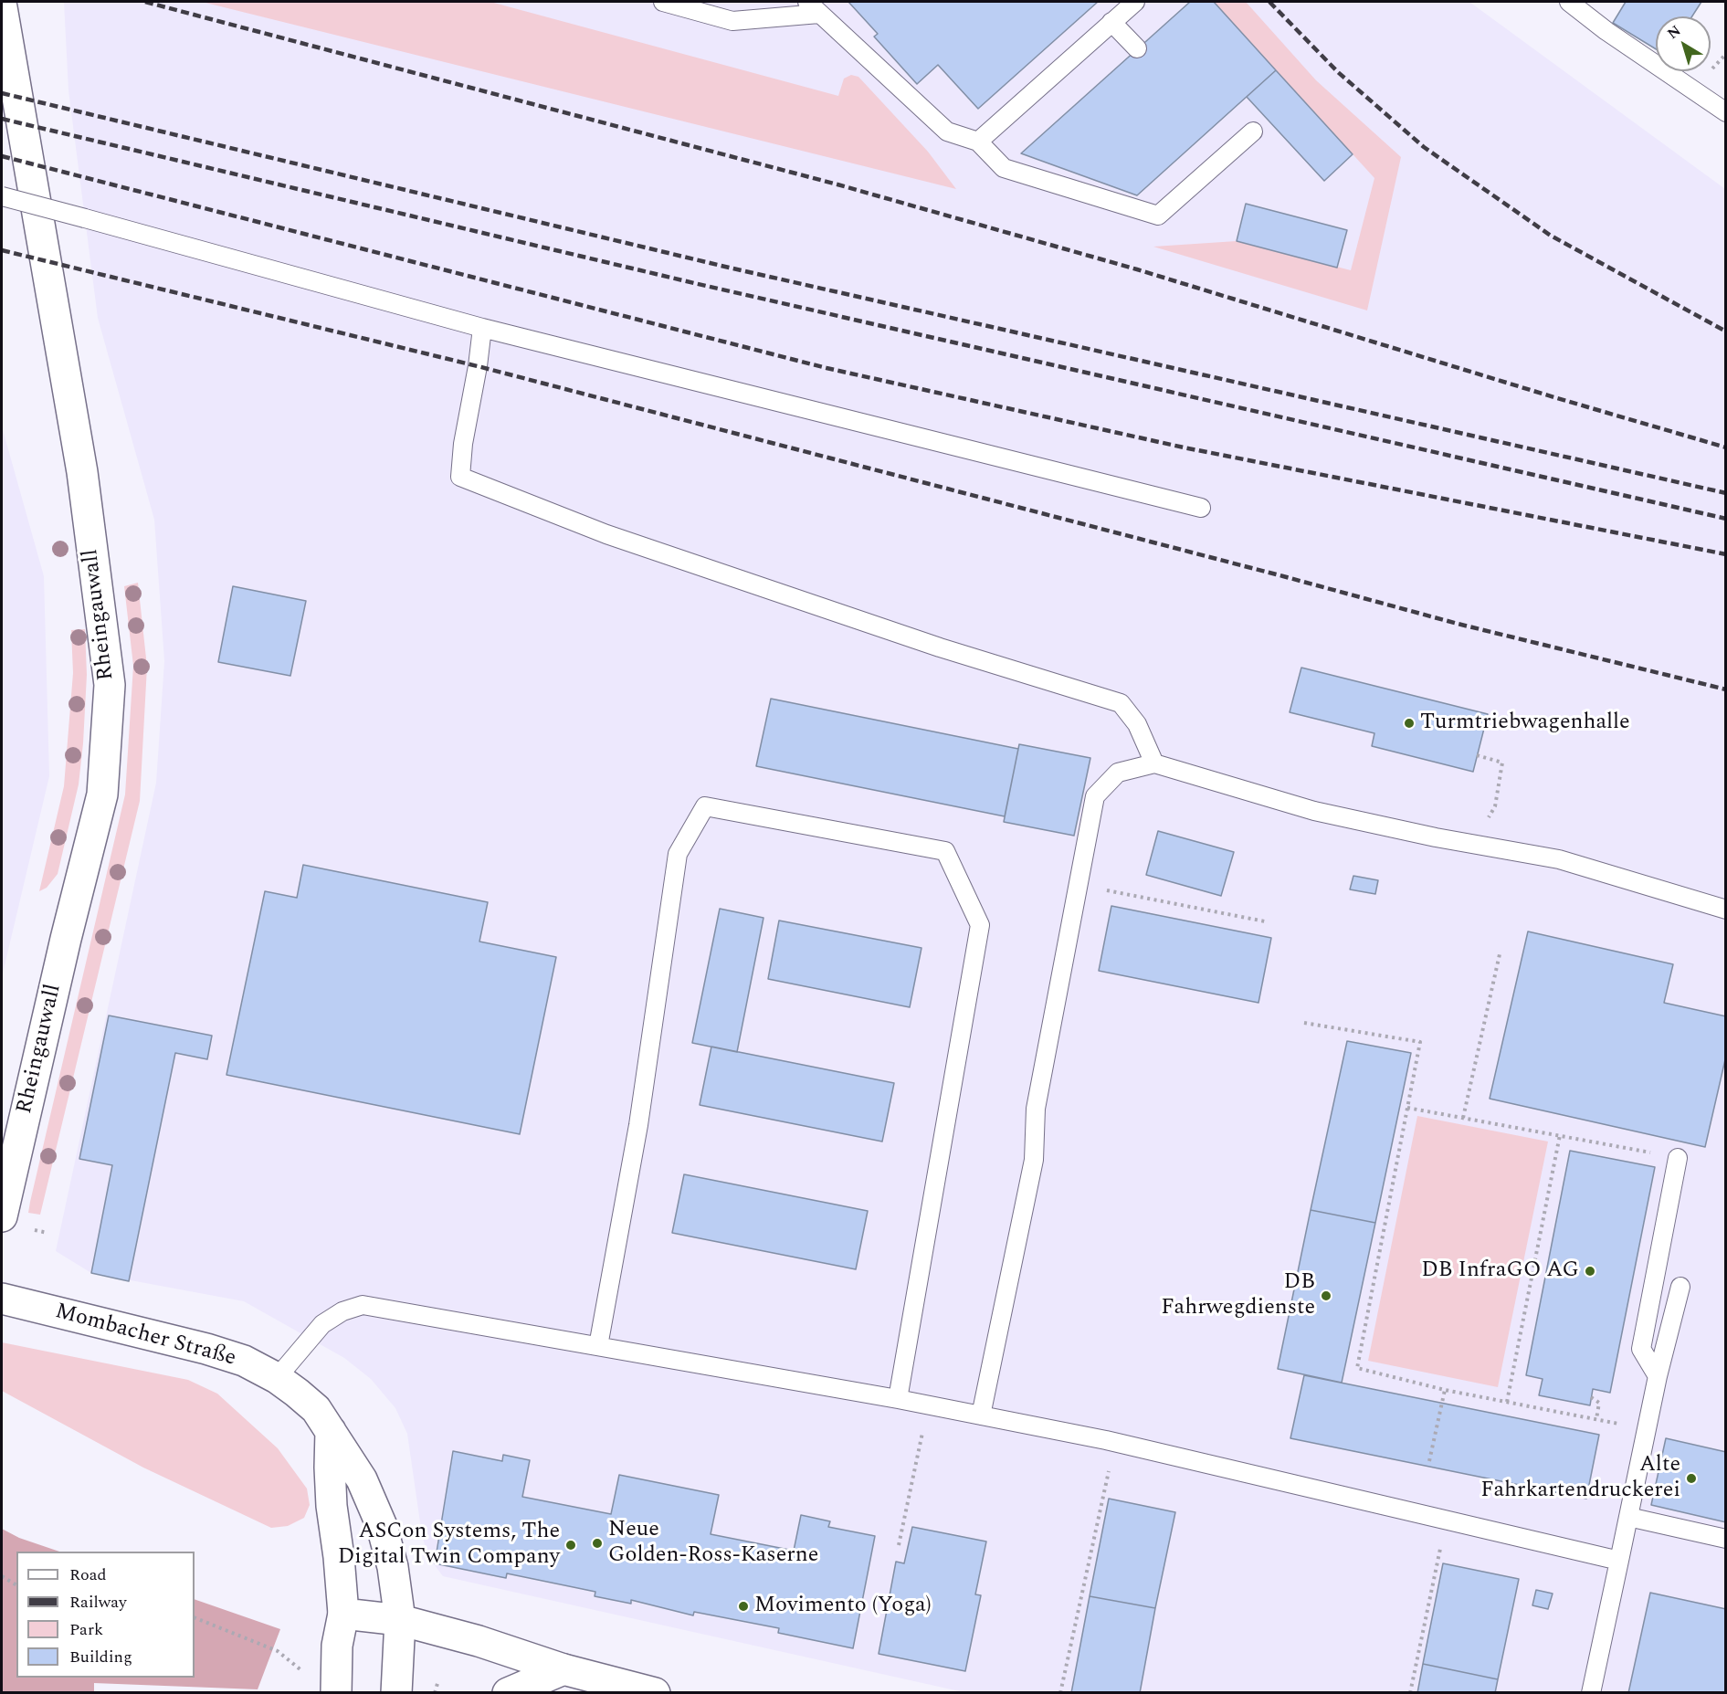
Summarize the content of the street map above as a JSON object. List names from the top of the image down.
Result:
{
  "streets": {
    "street": ["Rheingauwall", "Mombacher Straße"]
  },
  "places": [
    "Turmtriebwagenhalle",
    "DB InfraGO AG",
    "DB Fahrwegdienste",
    "Alte Fahrkartendruckerei",
    "Neue Golden-Ross-Kaserne",
    "ASCon Systems, The Digital Twin Company",
    "Movimento (Yoga)"
  ],
  "legend": [
    "Road",
    "Railway",
    "Park",
    "Building"
  ],
  "north": "top left"
}
